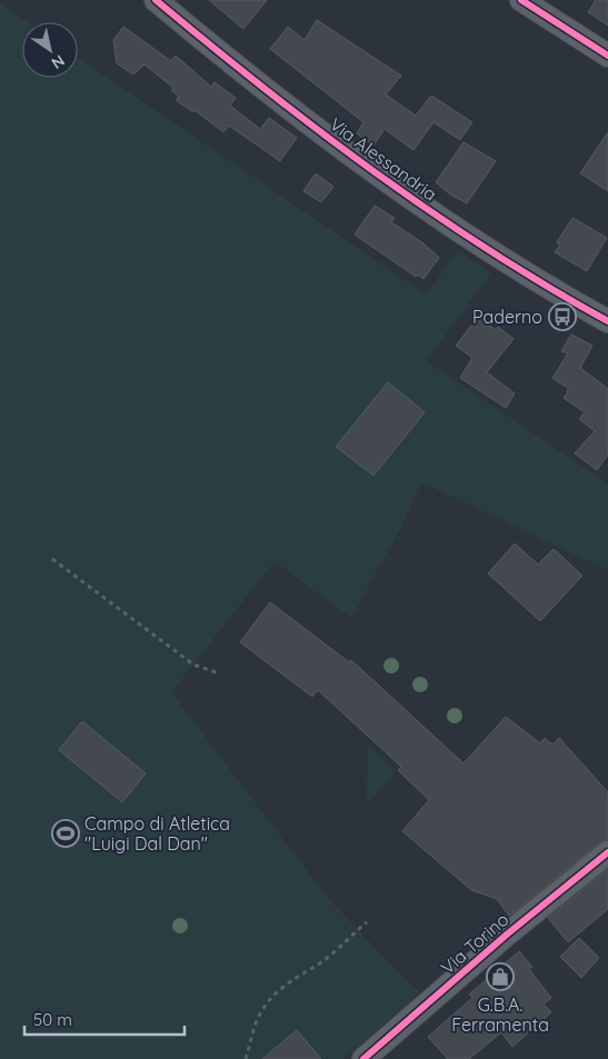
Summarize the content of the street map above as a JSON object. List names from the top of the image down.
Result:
{
  "streets": {
    "street": ["Via Alessandria", "Via Torino"]
  },
  "places": {
    "bus stop": ["Paderno"],
    "sports": ["Campo di Atletica \"Luigi Dal Dan\""],
    "shop": ["G.B.A. Ferramenta"]
  },
  "scale_bar": "50 m",
  "north": "bottom right"
}
